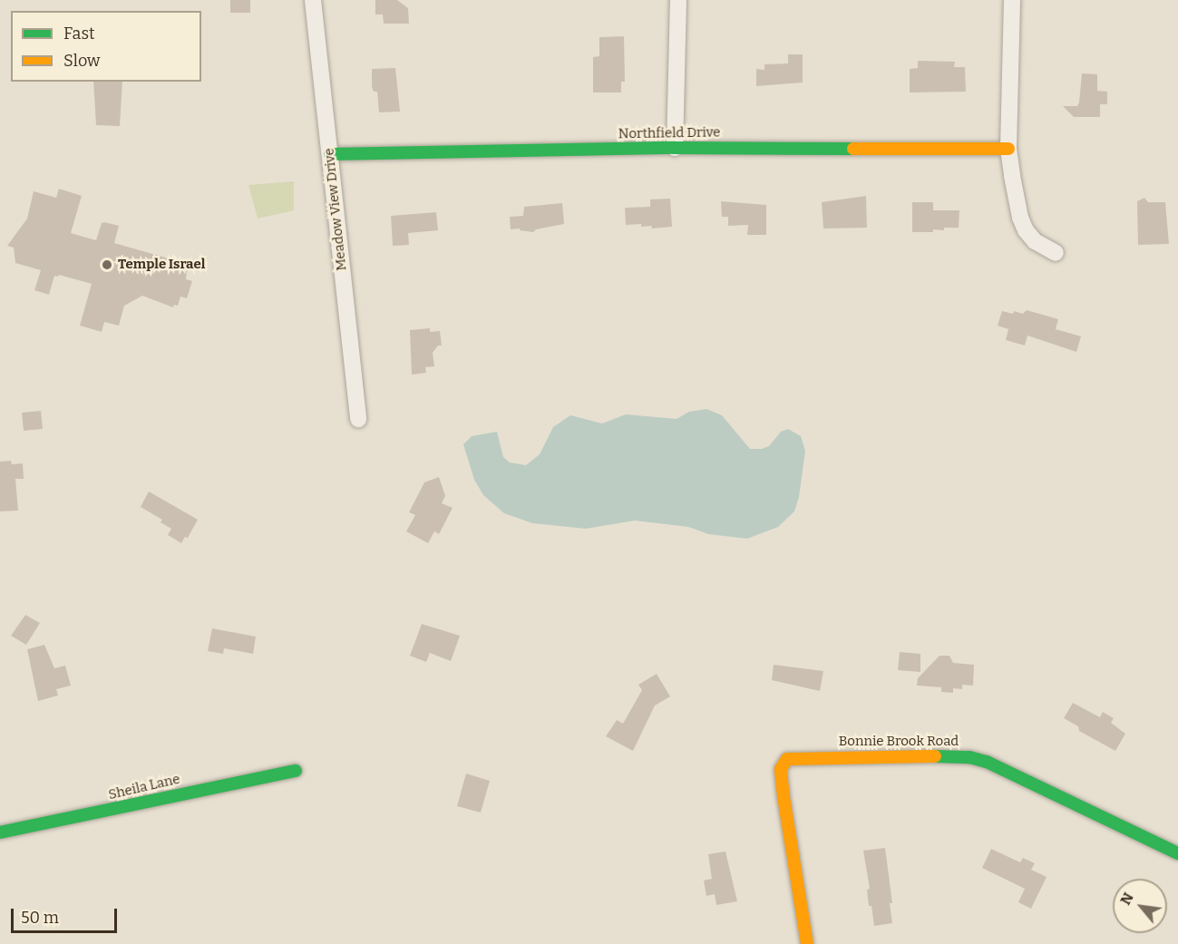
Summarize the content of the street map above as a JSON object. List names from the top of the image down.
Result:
{
  "streets": {
    "street": [
      "Northfield Drive",
      "Meadow View Drive",
      "Bonnie Brook Road",
      "Sheila Lane"
    ]
  },
  "crossings": [
    ["Northfield Drive", "Meadow View Drive"]
  ],
  "places": ["Temple Israel"],
  "legend": ["Fast", "Slow"],
  "scale_bar": "50 m",
  "north": "top left"
}
